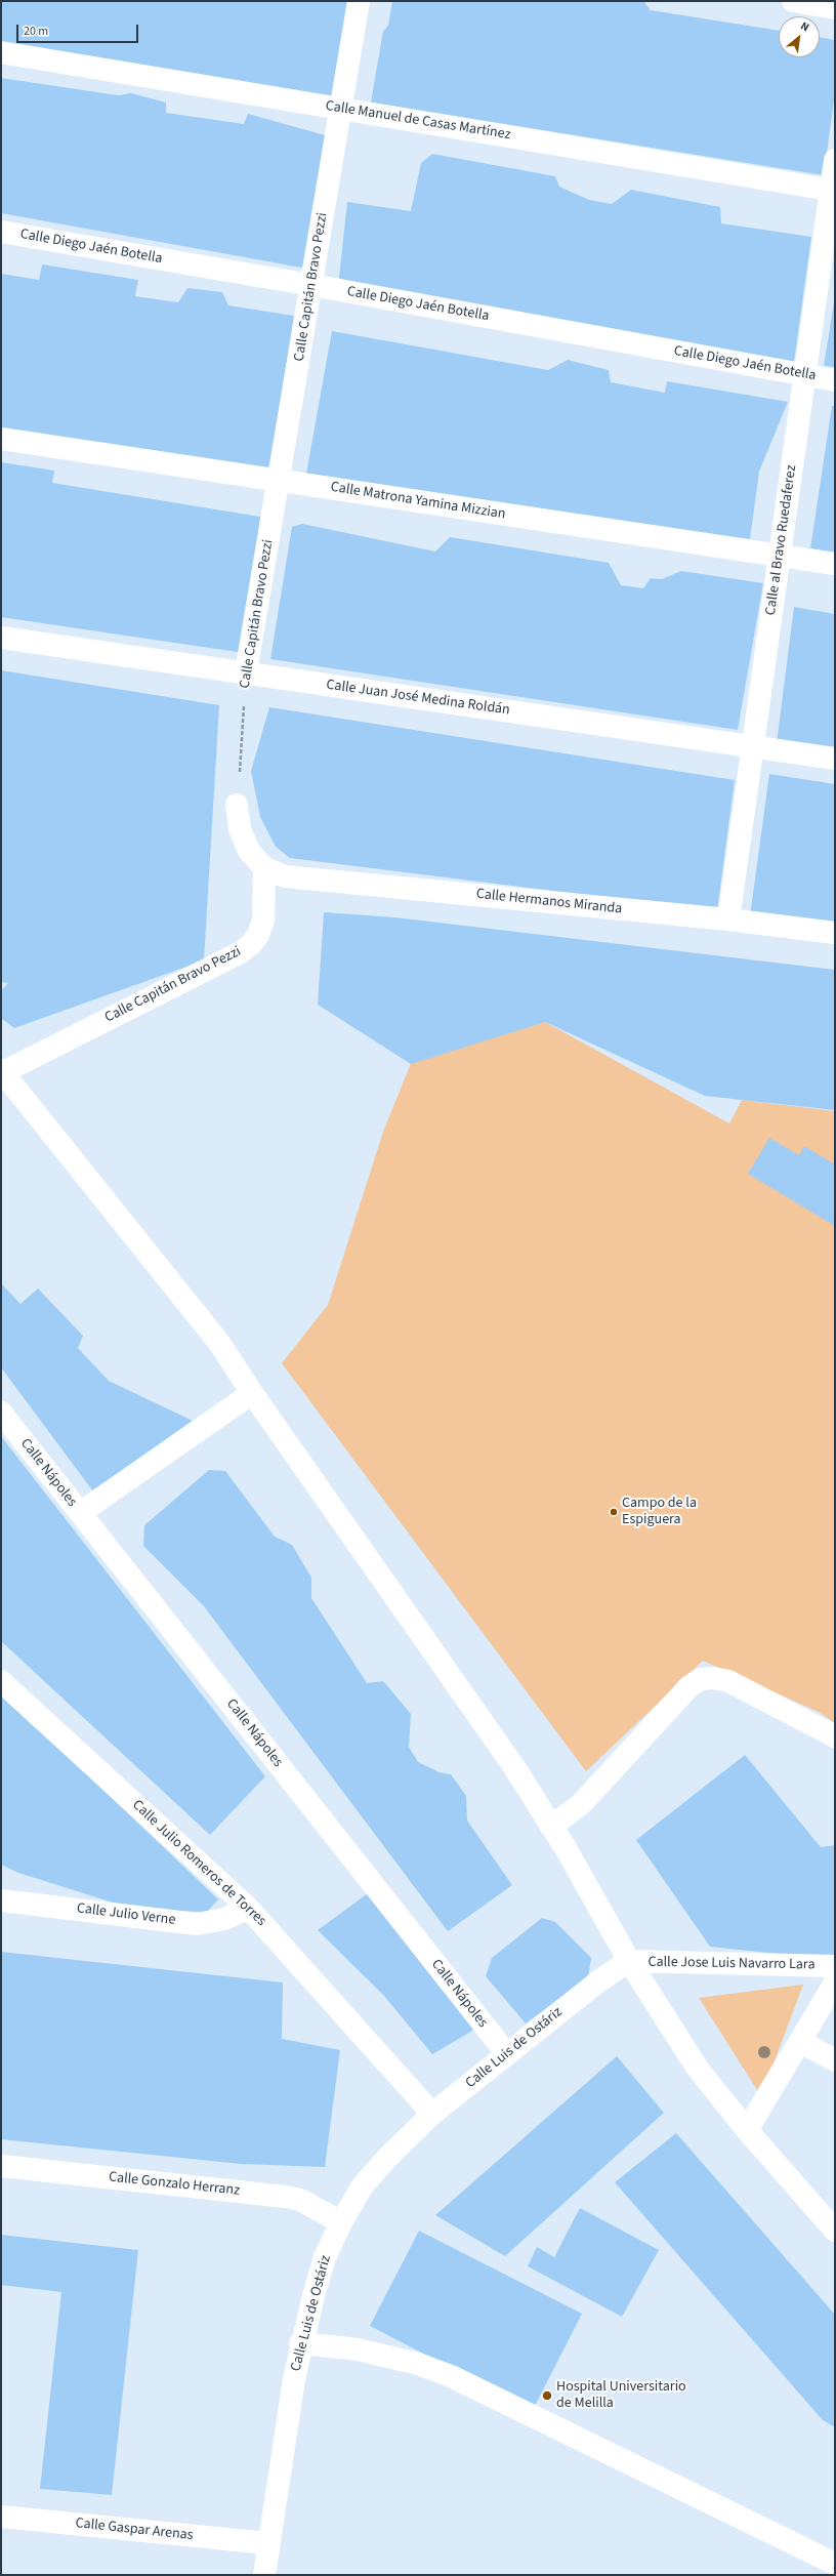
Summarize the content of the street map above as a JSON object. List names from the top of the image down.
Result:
{
  "streets": {
    "street": [
      "Calle Manuel de Casas Martínez",
      "Calle Diego Jaén Botella",
      "Calle Capitán Bravo Pezzi",
      "Calle Matrona Yamina Mizzian",
      "Calle al Bravo Ruedaferez",
      "Calle Juan José Medina Roldán",
      "Calle Hermanos Miranda",
      "Calle Nápoles",
      "Calle Julio Romeros de Torres",
      "Calle Julio Verne",
      "Calle Jose Luis Navarro Lara",
      "Calle Luis de Ostáriz",
      "Calle Gonzalo Herranz",
      "Calle Gaspar Arenas"
    ]
  },
  "crossings": [
    ["Calle Manuel de Casas Martínez", "Calle Capitán Bravo Pezzi"],
    ["Calle Manuel de Casas Martínez", "Calle al Bravo Ruedaferez"],
    ["Calle Diego Jaén Botella", "Calle Capitán Bravo Pezzi"],
    ["Calle Diego Jaén Botella", "Calle al Bravo Ruedaferez"],
    ["Calle Capitán Bravo Pezzi", "Calle Matrona Yamina Mizzian"],
    ["Calle Capitán Bravo Pezzi", "Calle Juan José Medina Roldán"],
    ["Calle Capitán Bravo Pezzi", "Calle Hermanos Miranda"],
    ["Calle Matrona Yamina Mizzian", "Calle al Bravo Ruedaferez"],
    ["Calle al Bravo Ruedaferez", "Calle Juan José Medina Roldán"],
    ["Calle al Bravo Ruedaferez", "Calle Hermanos Miranda"],
    ["Calle Nápoles", "Calle Luis de Ostáriz"],
    ["Calle Julio Romeros de Torres", "Calle Julio Verne"],
    ["Calle Julio Romeros de Torres", "Calle Luis de Ostáriz"],
    ["Calle Jose Luis Navarro Lara", "Calle Luis de Ostáriz"],
    ["Calle Luis de Ostáriz", "Calle Gonzalo Herranz"],
    ["Calle Luis de Ostáriz", "Calle Gaspar Arenas"]
  ],
  "places": ["Campo de la Espiguera", "Hospital Universitario de Melilla"],
  "scale_bar": "20 m",
  "north": "top right"
}
